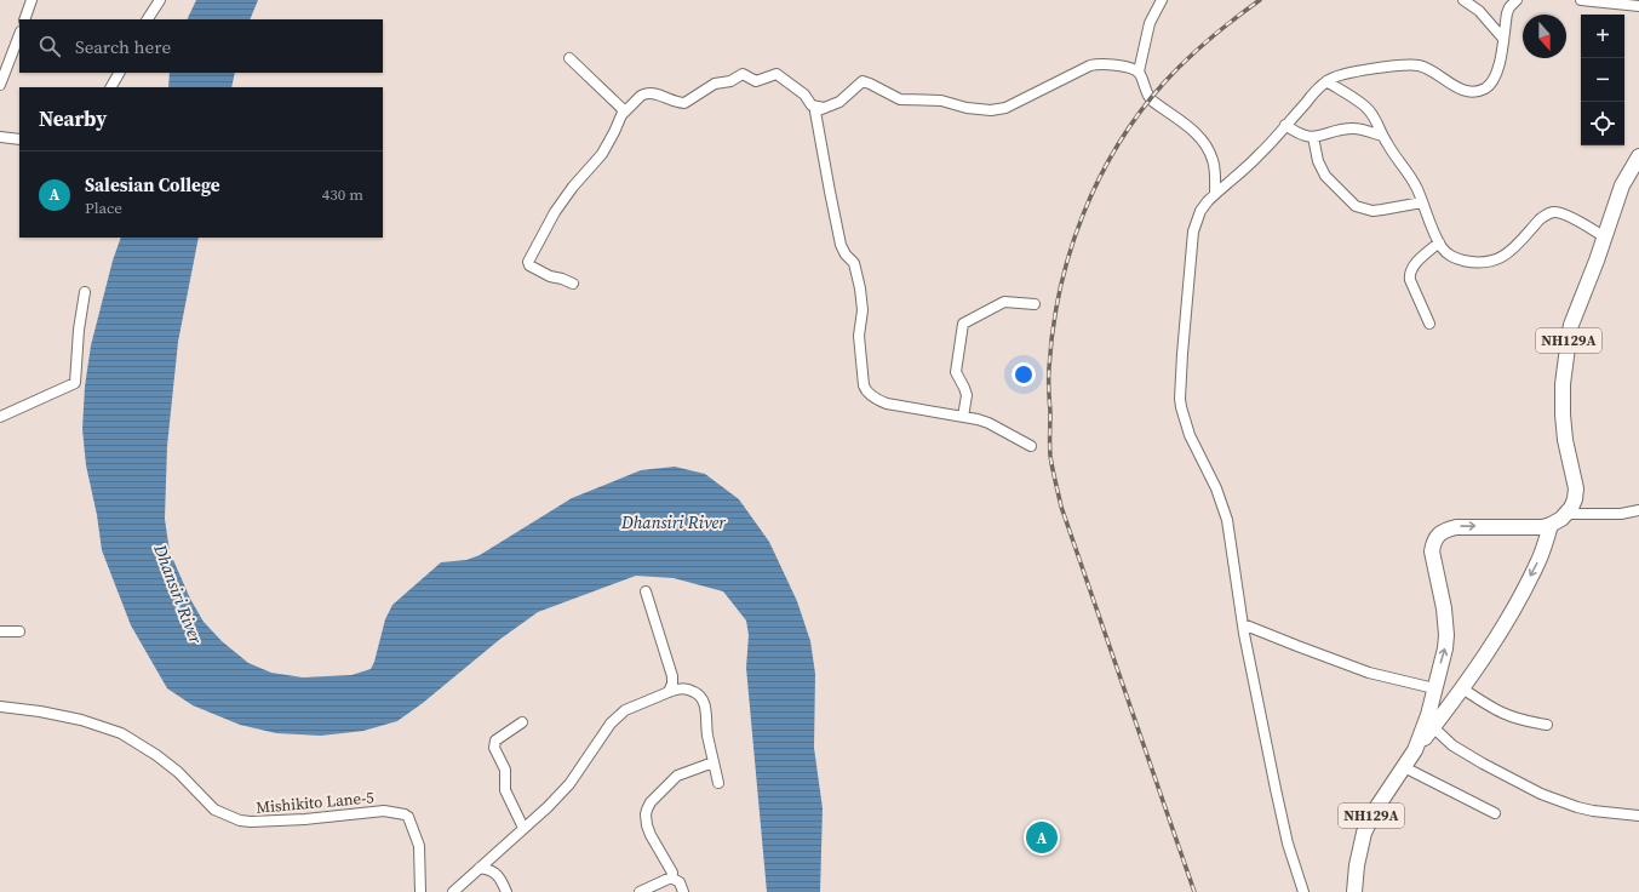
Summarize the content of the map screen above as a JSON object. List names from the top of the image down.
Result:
{
  "streets": {
    "highway": ["NH129A"],
    "street": ["Mishikito Lane-5"]
  },
  "water": ["Dhansiri River"],
  "north": "bottom",
  "page": {
    "map_buttons": ["+", "−"],
    "search": "Search here",
    "heading": "Nearby",
    "list": [
      {
        "mark": "A",
        "name": "Salesian College",
        "note": "Place",
        "value": "430 m"
      }
    ],
    "pins": "A"
  }
}
